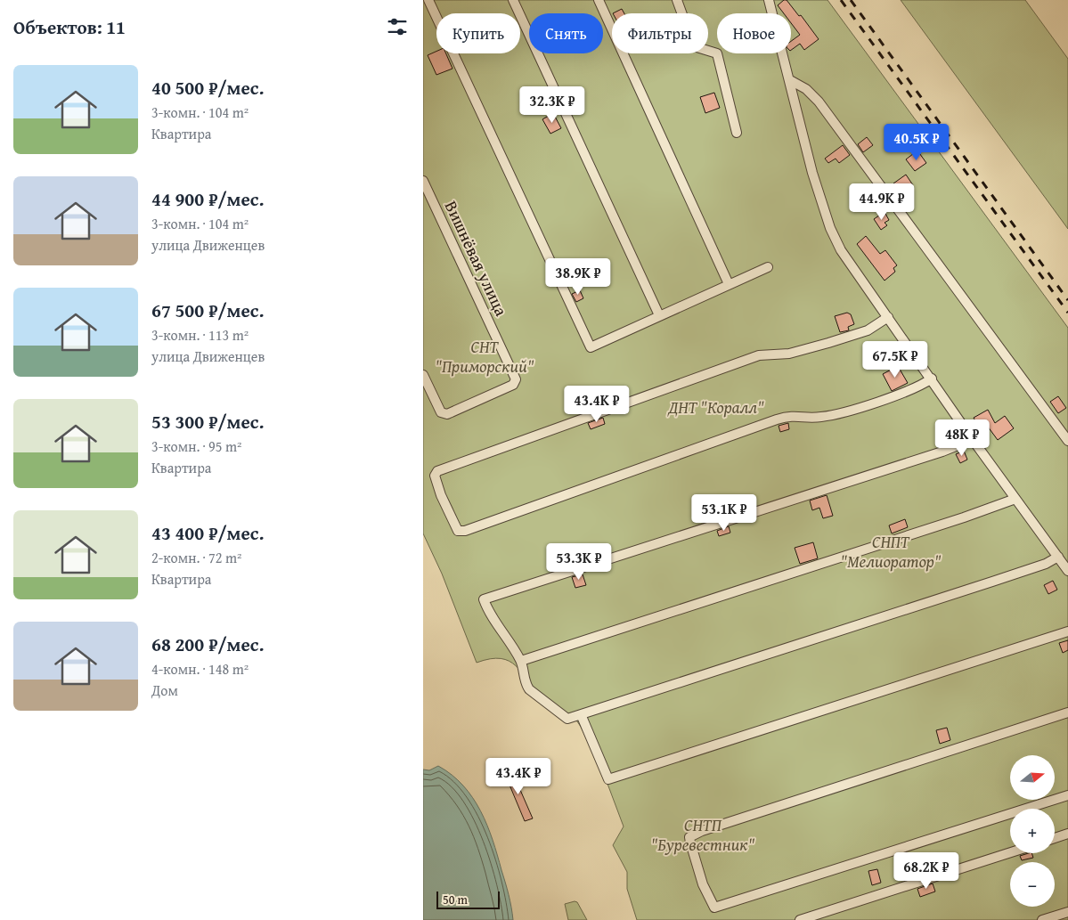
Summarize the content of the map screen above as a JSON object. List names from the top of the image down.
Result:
{
  "streets": {
    "street": ["Вишнёвая улица"]
  },
  "parks": [
    "СНТ \"Приморский\"",
    "ДНТ \"Коралл\"",
    "СНПТ \"Мелиоратор\"",
    "СНТП \"Буревестник\""
  ],
  "scale_bar": "50 m",
  "north": "right",
  "page": {
    "heading": "Объектов: 11",
    "chip": [
      "Купить",
      "Снять",
      "Фильтры",
      "Новое"
    ],
    "list": [
      {
        "name": "40 500 ₽/мес.",
        "note": "3-комн. · 104 m² · Квартира"
      },
      {
        "name": "44 900 ₽/мес.",
        "note": "3-комн. · 104 m² · улица Движенцев"
      },
      {
        "name": "67 500 ₽/мес.",
        "note": "3-комн. · 113 m² · улица Движенцев"
      },
      {
        "name": "53 300 ₽/мес.",
        "note": "3-комн. · 95 m² · Квартира"
      },
      {
        "name": "43 400 ₽/мес.",
        "note": "2-комн. · 72 m² · Квартира"
      },
      {
        "name": "68 200 ₽/мес.",
        "note": "4-комн. · 148 m² · Дом"
      }
    ],
    "price": [
      "32.3K ₽",
      "40.5K ₽",
      "44.9K ₽",
      "38.9K ₽",
      "67.5K ₽",
      "43.4K ₽",
      "48K ₽",
      "53.1K ₽",
      "53.3K ₽",
      "43.4K ₽",
      "68.2K ₽"
    ],
    "map_buttons": ["+", "−"],
    "scale": "50 m"
  }
}
